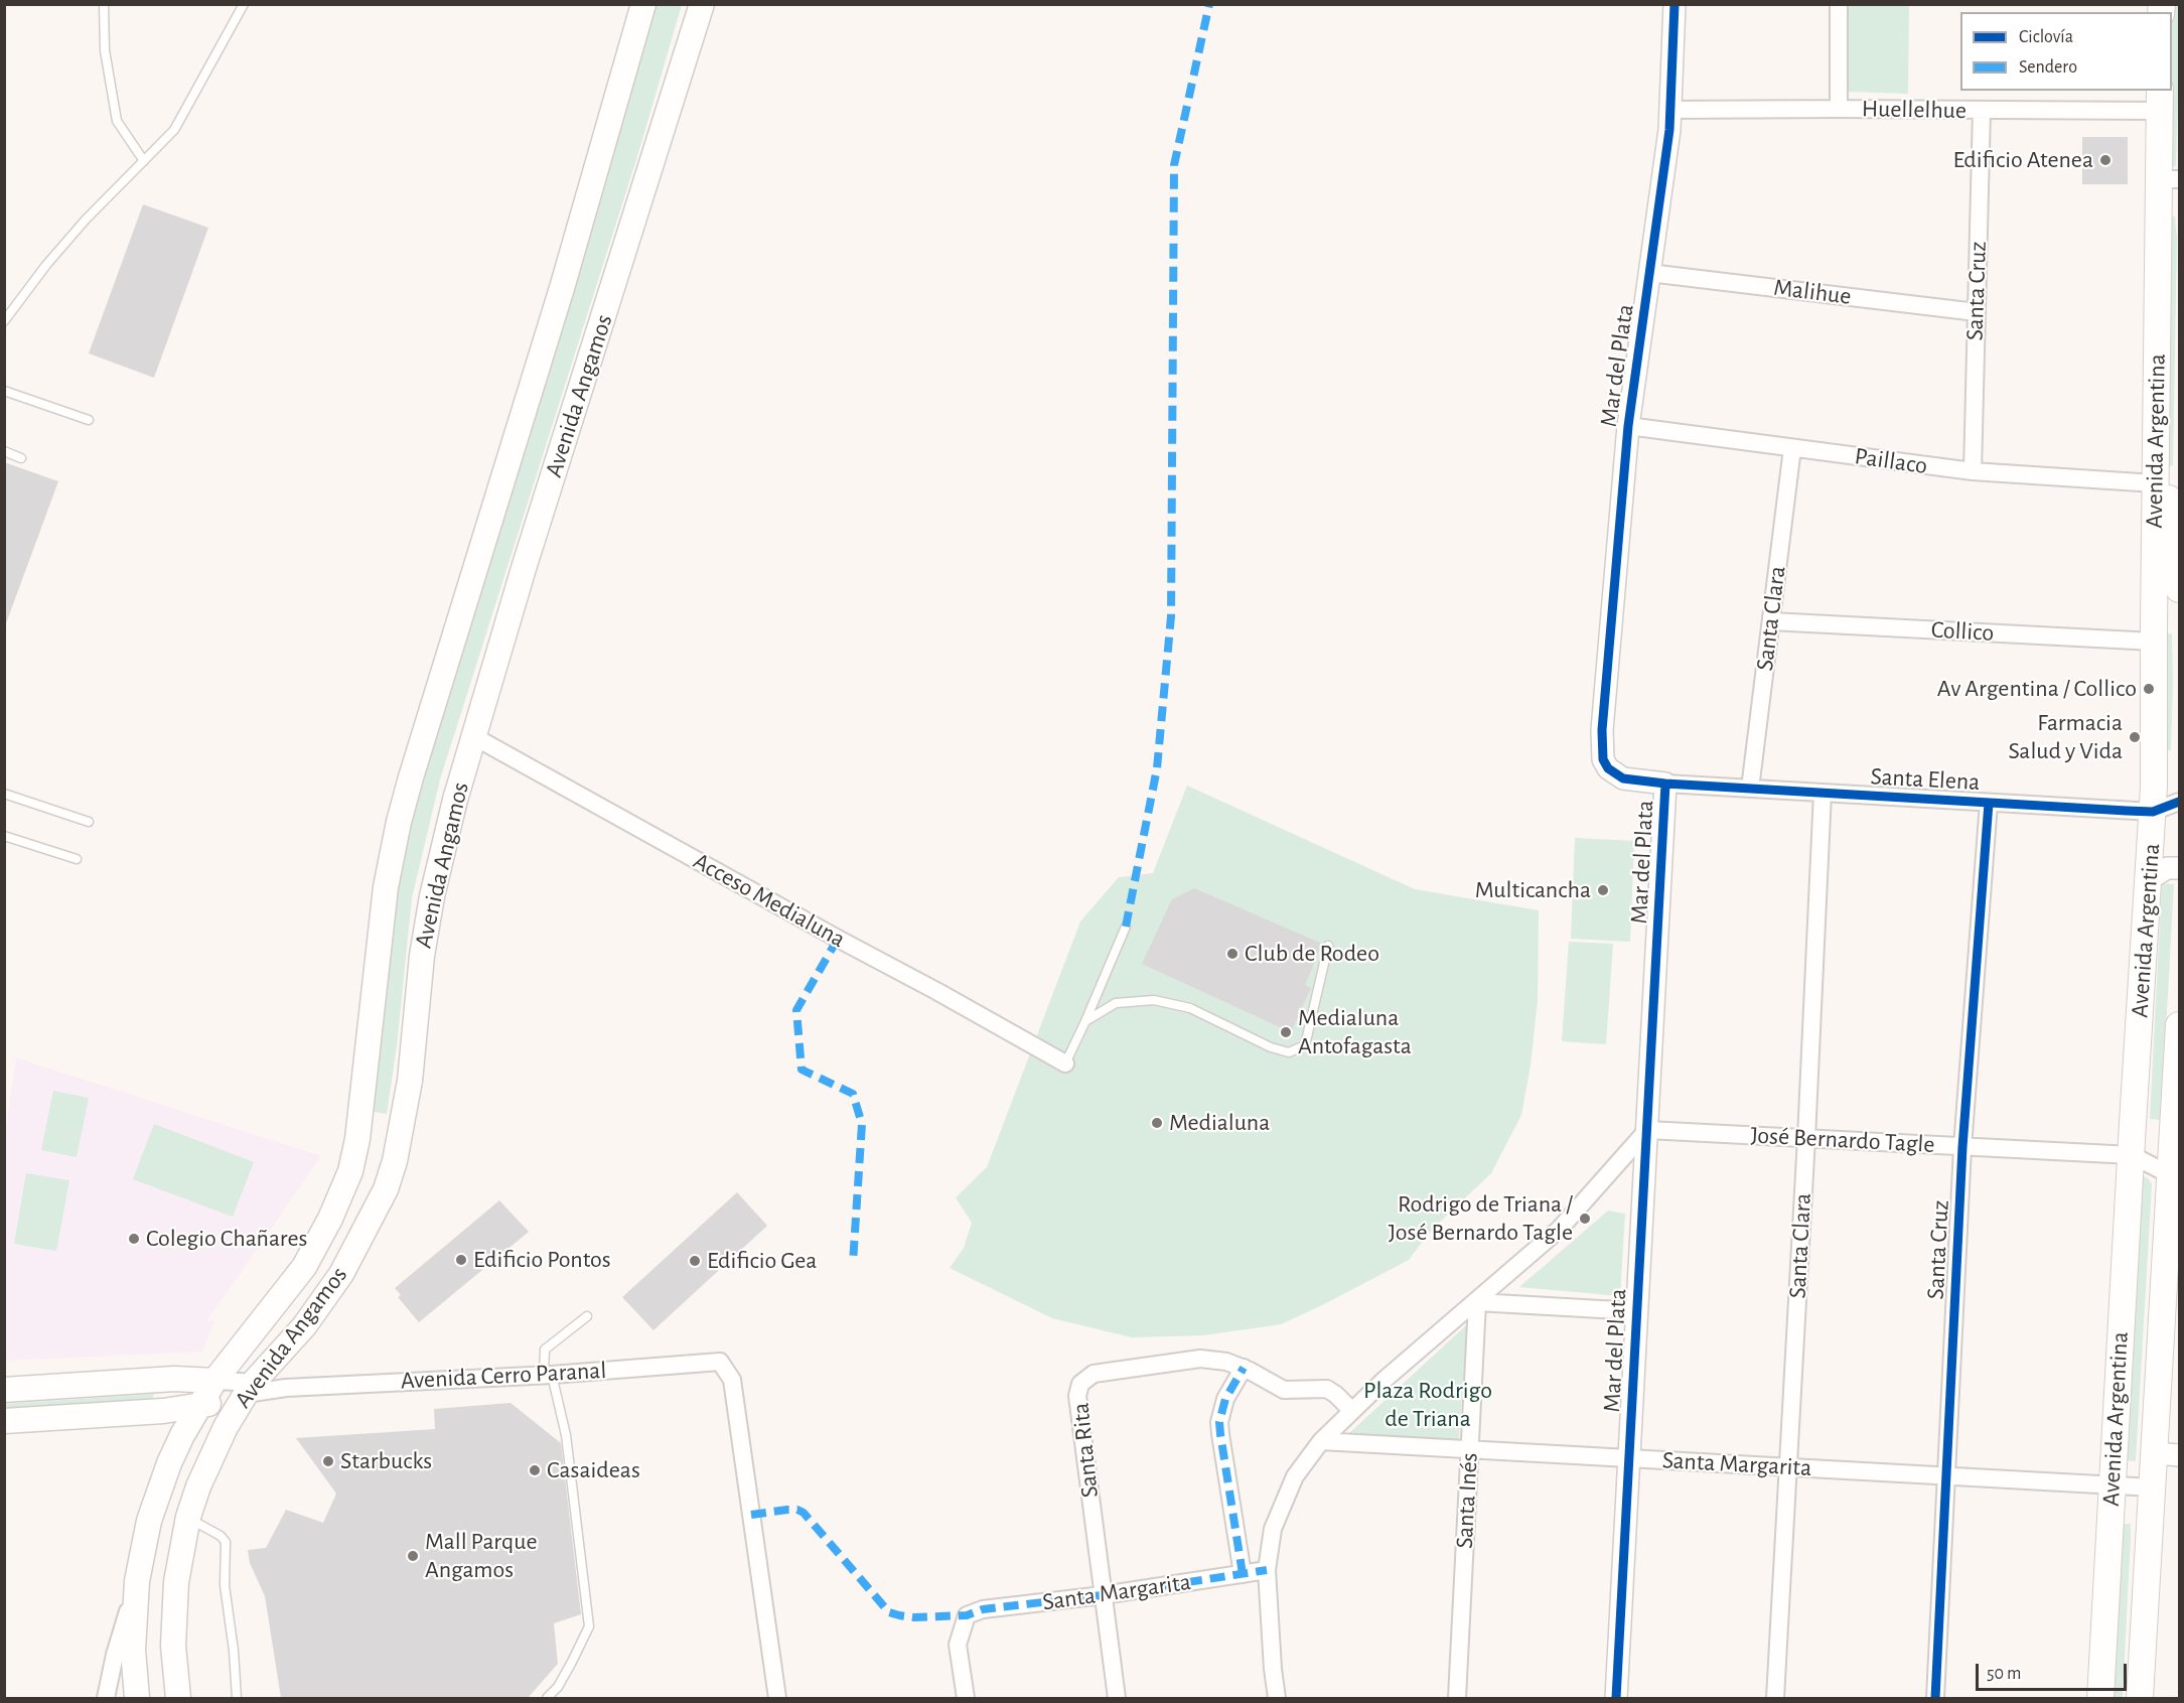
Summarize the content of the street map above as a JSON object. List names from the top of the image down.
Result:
{
  "streets": {
    "main road": ["Avenida Angamos", "Avenida Argentina", "Avenida Cerro Paranal"],
    "street": [
      "Huellelhue",
      "Santa Cruz",
      "Malihue",
      "Mar del Plata",
      "Paillaco",
      "Santa Clara",
      "Collico",
      "Santa Elena",
      "Acceso Medialuna",
      "José Bernardo Tagle",
      "Santa Rita",
      "Santa Margarita",
      "Santa Inés"
    ]
  },
  "crossings": [
    ["Huellelhue", "Santa Cruz"],
    ["Huellelhue", "Mar del Plata"],
    ["Huellelhue", "Avenida Argentina"],
    ["Santa Cruz", "Malihue"],
    ["Santa Cruz", "Paillaco"],
    ["Santa Cruz", "Santa Elena"],
    ["Santa Cruz", "José Bernardo Tagle"],
    ["Santa Cruz", "Santa Margarita"],
    ["Malihue", "Mar del Plata"],
    ["Mar del Plata", "Paillaco"],
    ["Mar del Plata", "Santa Elena"],
    ["Mar del Plata", "José Bernardo Tagle"],
    ["Mar del Plata", "Santa Margarita"],
    ["Avenida Angamos", "Acceso Medialuna"],
    ["Avenida Angamos", "Avenida Cerro Paranal"],
    ["Avenida Argentina", "Paillaco"],
    ["Avenida Argentina", "Collico"],
    ["Avenida Argentina", "Santa Elena"],
    ["Avenida Argentina", "José Bernardo Tagle"],
    ["Avenida Argentina", "Santa Margarita"],
    ["Paillaco", "Santa Clara"],
    ["Santa Clara", "Collico"],
    ["Santa Clara", "Santa Elena"],
    ["Santa Clara", "José Bernardo Tagle"],
    ["Santa Clara", "Santa Margarita"],
    ["Santa Rita", "Santa Margarita"],
    ["Santa Margarita", "Santa Inés"]
  ],
  "parks": ["Plaza Rodrigo de Triana"],
  "places": [
    "Edificio Atenea",
    "Av Argentina / Collico",
    "Farmacia Salud y Vida",
    "Multicancha",
    "Club de Rodeo",
    "Medialuna Antofagasta",
    "Medialuna",
    "Rodrigo de Triana / José Bernardo Tagle",
    "Colegio Chañares",
    "Edificio Pontos",
    "Edificio Gea",
    "Starbucks",
    "Casaideas",
    "Mall Parque Angamos"
  ],
  "legend": ["Ciclovía", "Sendero"],
  "scale_bar": "50 m"
}
